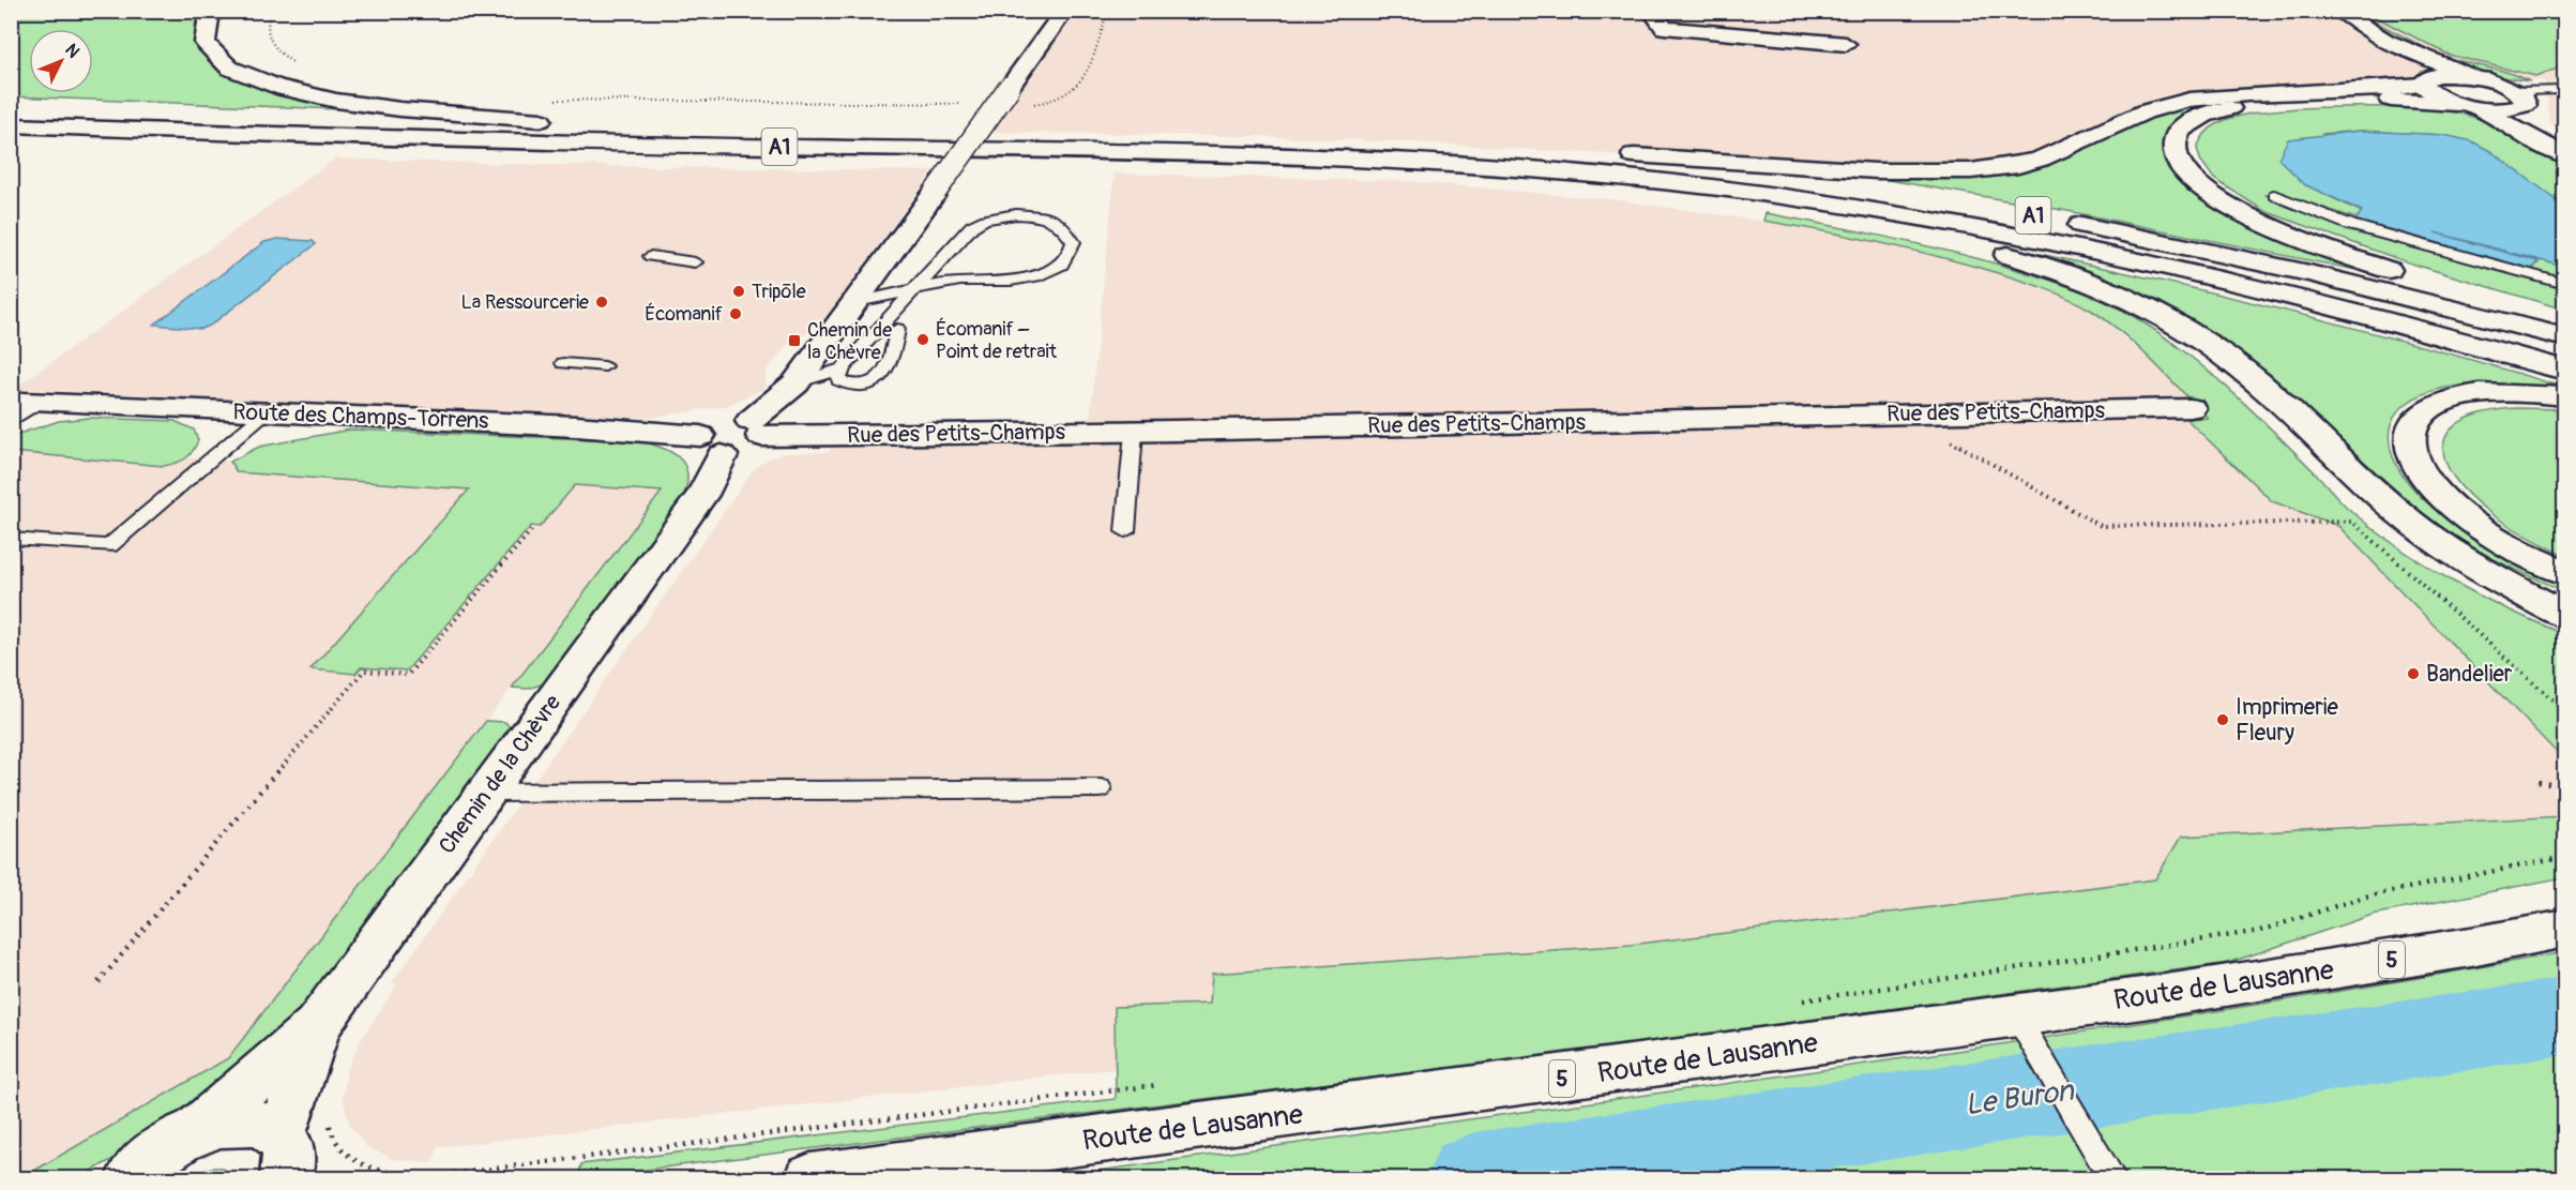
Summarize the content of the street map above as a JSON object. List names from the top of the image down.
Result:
{
  "streets": {
    "main road": [
      "A1",
      "Rue des Petits-Champs",
      "Route des Champs-Torrens",
      "Chemin de la Chèvre",
      "5",
      "Route de Lausanne"
    ]
  },
  "crossings": [
    ["Rue des Petits-Champs", "Route des Champs-Torrens"],
    ["Rue des Petits-Champs", "Chemin de la Chèvre"],
    ["Route des Champs-Torrens", "Chemin de la Chèvre"]
  ],
  "water": ["Le Buron"],
  "places": {
    "other": [
      "Tripōle",
      "La Ressourcerie",
      "Écomanif",
      "Écomanif – Point de retrait",
      "Bandelier",
      "Imprimerie Fleury"
    ],
    "transit": ["Chemin de la Chèvre"]
  },
  "north": "top right"
}
